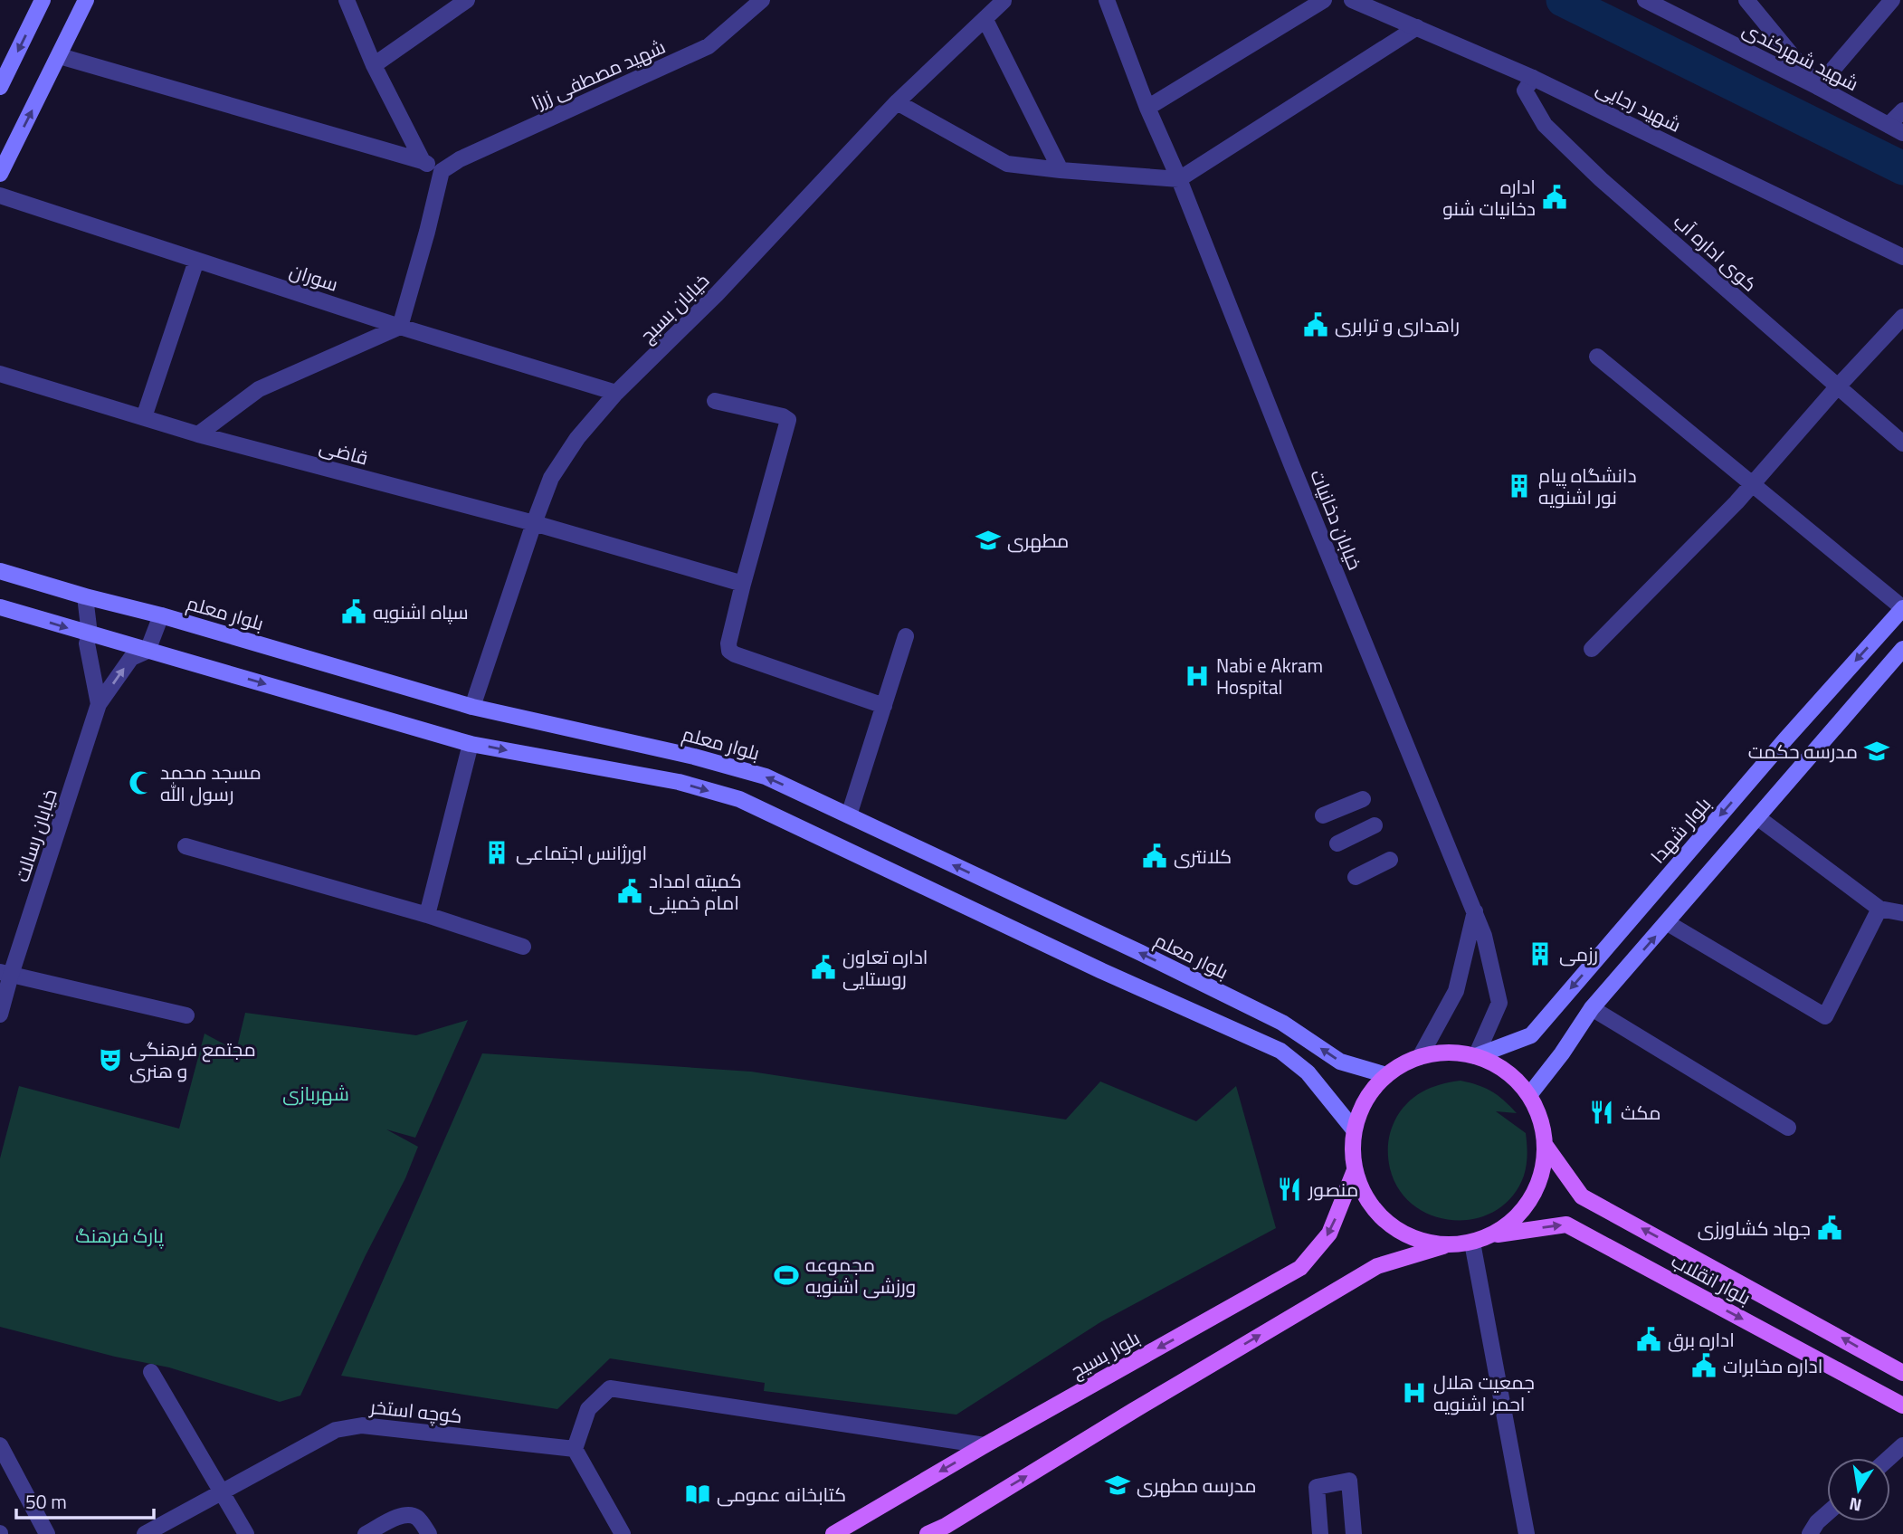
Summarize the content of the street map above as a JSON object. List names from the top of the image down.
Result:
{
  "streets": {
    "main road": [
      "بلوار معلم",
      "بلوار شهدا",
      "بلوار انقلاب",
      "بلوار بسیج"
    ],
    "street": [
      "شهید شهرکندی",
      "شهید مصطفی زرزا",
      "شهید رجایی",
      "کوی اداره آب",
      "سوران",
      "خیابان بسبچ",
      "قاضی",
      "خیابان دخانیات",
      "خیابان رسالت",
      "کوچه استخر"
    ]
  },
  "crossings": [
    ["شهید رجایی", "کوی اداره آب"],
    ["سوران", "خیابان بسبچ"],
    ["خیابان بسبچ", "قاضی"],
    ["خیابان بسبچ", "بلوار معلم"],
    ["خیابان دخانیات", "بلوار معلم"],
    ["خیابان دخانیات", "بلوار شهدا"],
    ["خیابان دخانیات", "بلوار انقلاب"],
    ["خیابان دخانیات", "بلوار بسیج"],
    ["بلوار معلم", "بلوار شهدا"],
    ["بلوار معلم", "بلوار انقلاب"],
    ["بلوار معلم", "بلوار بسیج"],
    ["بلوار شهدا", "بلوار انقلاب"],
    ["بلوار شهدا", "بلوار بسیج"],
    ["بلوار انقلاب", "بلوار بسیج"]
  ],
  "parks": ["شهربازی", "پارک فرهنگ"],
  "places": {
    "public building": [
      "اداره دخانیات شنو",
      "راهداری و ترابری",
      "سپاه اشنویه",
      "کلانتری",
      "کمیته امداد امام خمینی",
      "اداره تعاون روستایی",
      "جهاد کشاورزی",
      "اداره برق",
      "اداره مخابرات"
    ],
    "building": ["دانشگاه پیام نور اشنویه", "اورژانس اجتماعی", "رزمی"],
    "school or university": ["مطهری", "مدرسه حکمت", "مدرسه مطهری"],
    "hospital": ["Nabi e Akram Hospital", "جمعیت هلال احمر اشنویه"],
    "mosque": ["مسجد محمد رسول الله"],
    "theatre": ["مجتمع فرهنگی و هنری"],
    "restaurant": ["مکث", "منصور"],
    "sports": ["مجموعه ورزشی اشنویه"],
    "library": ["کتابخانه عمومی"]
  },
  "scale_bar": "50 m",
  "north": "bottom"
}
